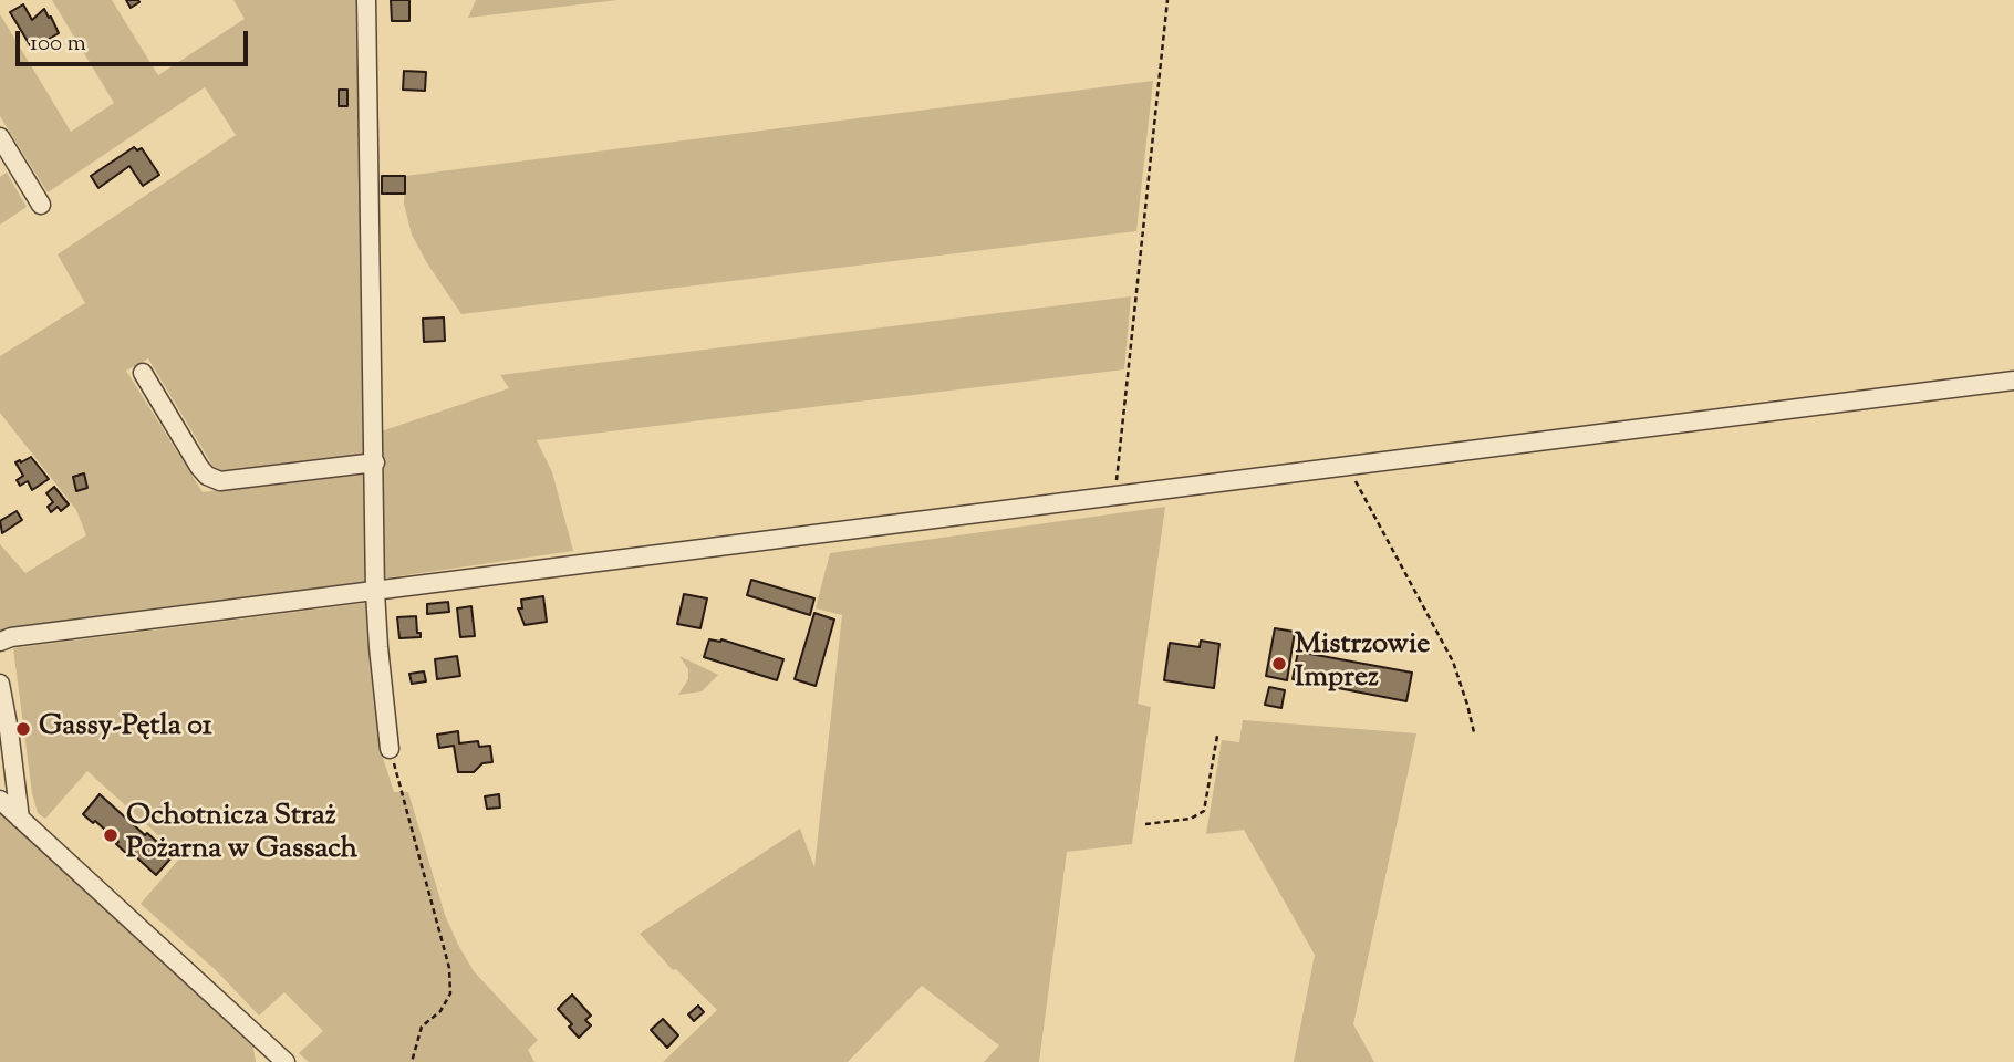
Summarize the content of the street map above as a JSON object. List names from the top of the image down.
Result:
{
  "places": ["Mistrzowie Imprez", "Gassy-Pętla 01", "Ochotnicza Straż Pożarna w Gassach"],
  "scale_bar": "100 m"
}
